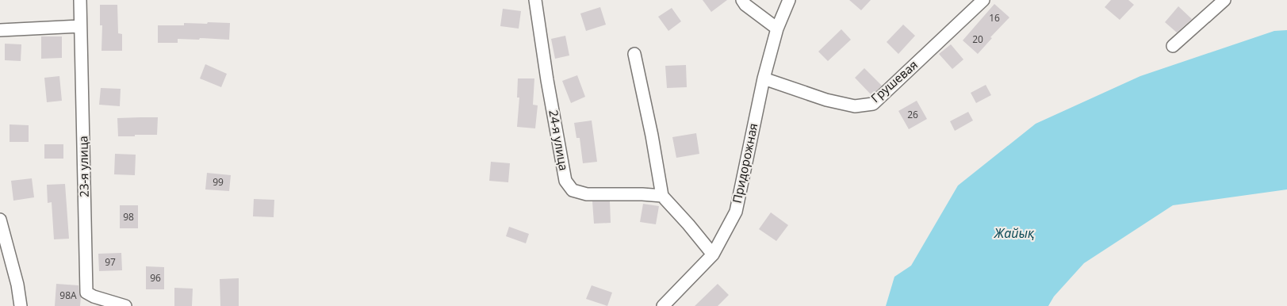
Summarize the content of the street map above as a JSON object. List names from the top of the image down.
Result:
{
  "streets": {
    "street": [
      "Грушевая",
      "24-я улица",
      "Придорожная",
      "23-я улица"
    ]
  },
  "crossings": [
    ["Грушевая", "Придорожная"]
  ],
  "water": ["Жайық"],
  "house_numbers": [
    "16",
    "20",
    "26",
    "99",
    "98",
    "97",
    "96",
    "98А"
  ]
}
